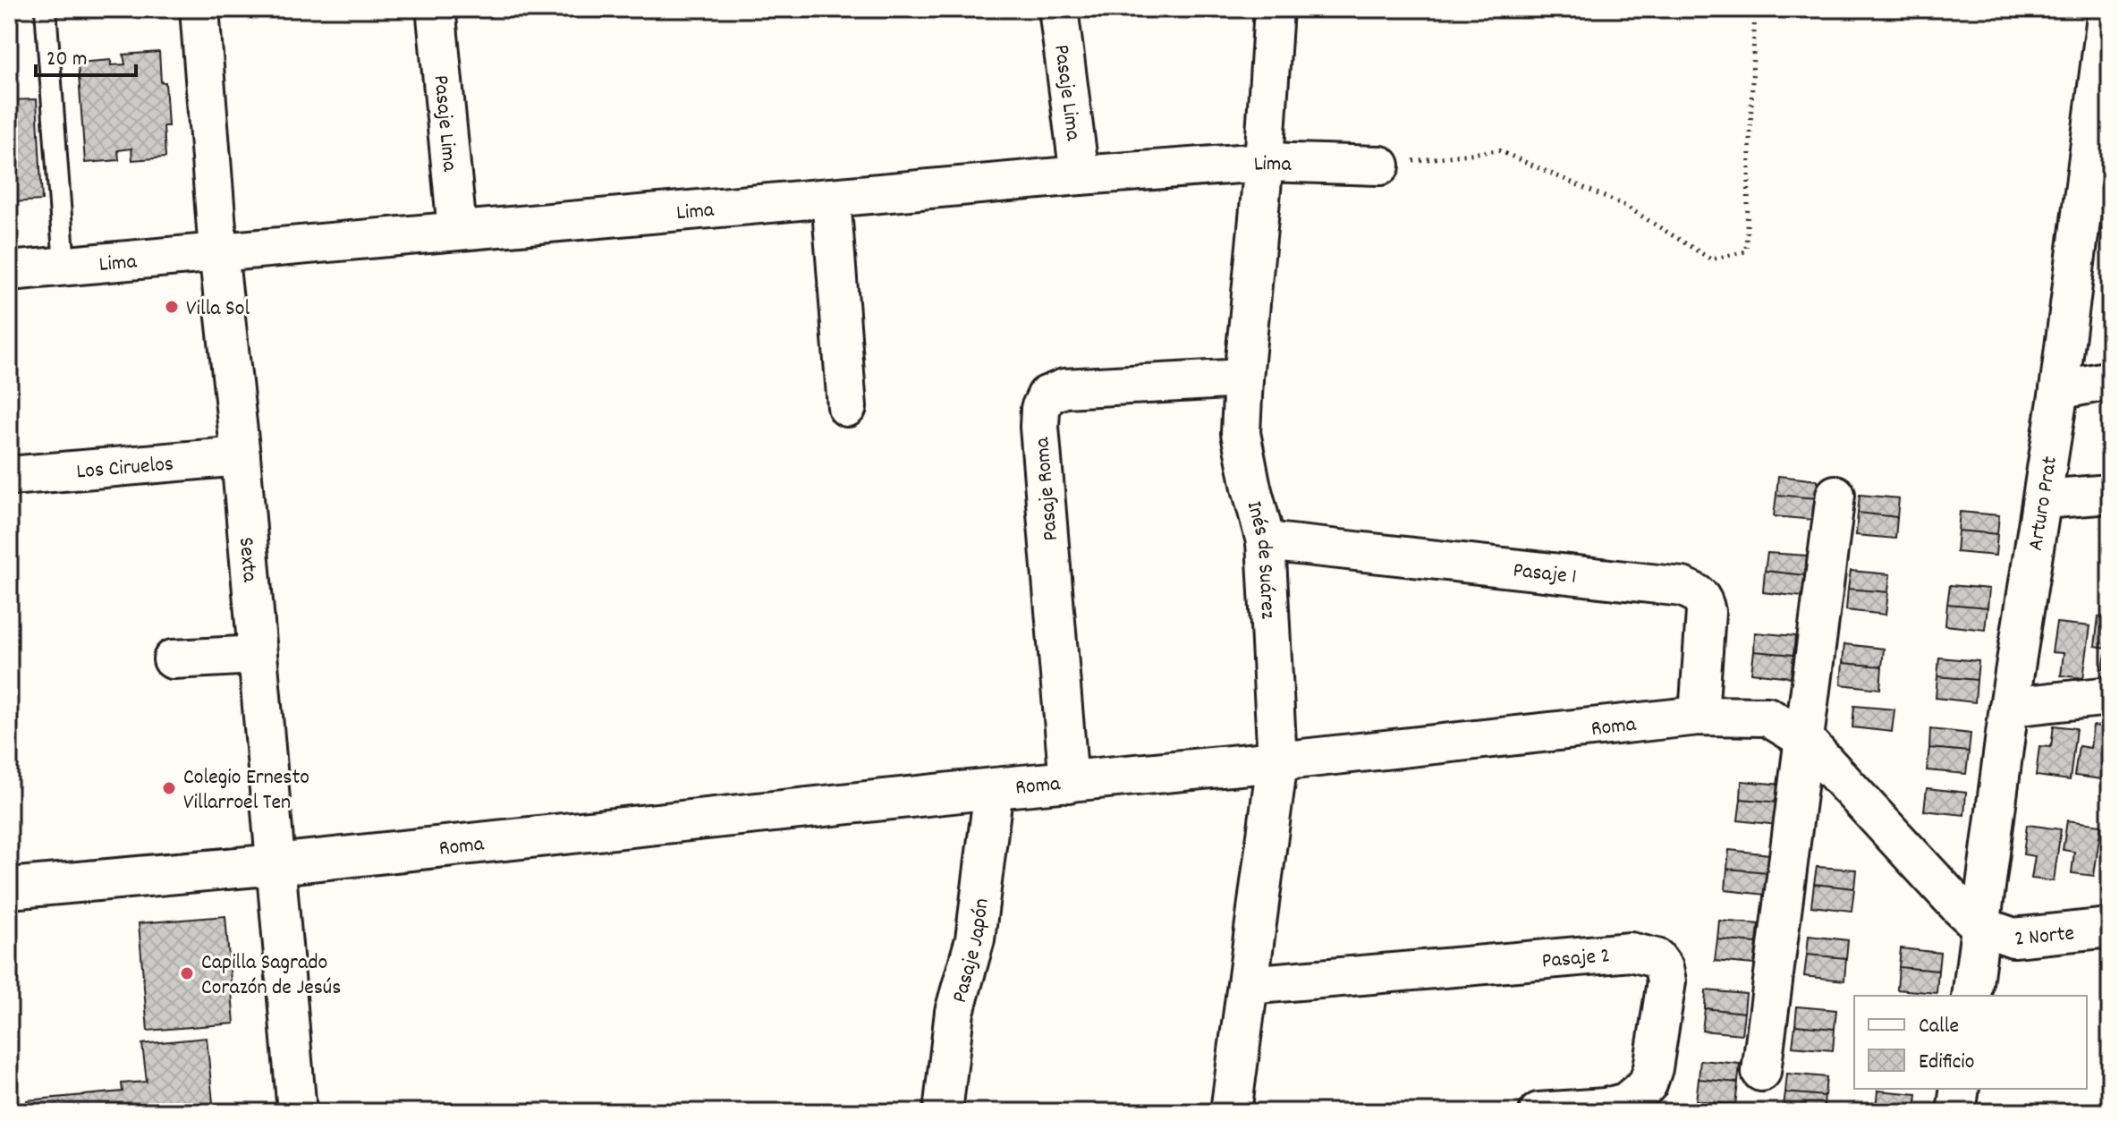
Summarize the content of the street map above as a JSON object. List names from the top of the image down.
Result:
{
  "streets": {
    "street": [
      "Pasaje Lima",
      "Lima",
      "Los Ciruelos",
      "Pasaje Roma",
      "Arturo Prat",
      "Sexta",
      "Inés de Suárez",
      "Pasaje 1",
      "Roma",
      "2 Norte",
      "Pasaje Japón",
      "Pasaje 2"
    ]
  },
  "crossings": [
    ["Pasaje Lima", "Lima"],
    ["Lima", "Sexta"],
    ["Lima", "Inés de Suárez"],
    ["Los Ciruelos", "Sexta"],
    ["Pasaje Roma", "Inés de Suárez"],
    ["Pasaje Roma", "Roma"],
    ["Arturo Prat", "Roma"],
    ["Arturo Prat", "2 Norte"],
    ["Sexta", "Roma"],
    ["Inés de Suárez", "Pasaje 1"],
    ["Inés de Suárez", "Roma"],
    ["Inés de Suárez", "Pasaje 2"],
    ["Pasaje 1", "Roma"],
    ["Roma", "2 Norte"],
    ["Roma", "Pasaje Japón"]
  ],
  "places": ["Villa Sol", "Colegio Ernesto Villarroel Ten", "Capilla Sagrado Corazón de Jesús"],
  "legend": ["Calle", "Edificio"],
  "scale_bar": "20 m"
}
